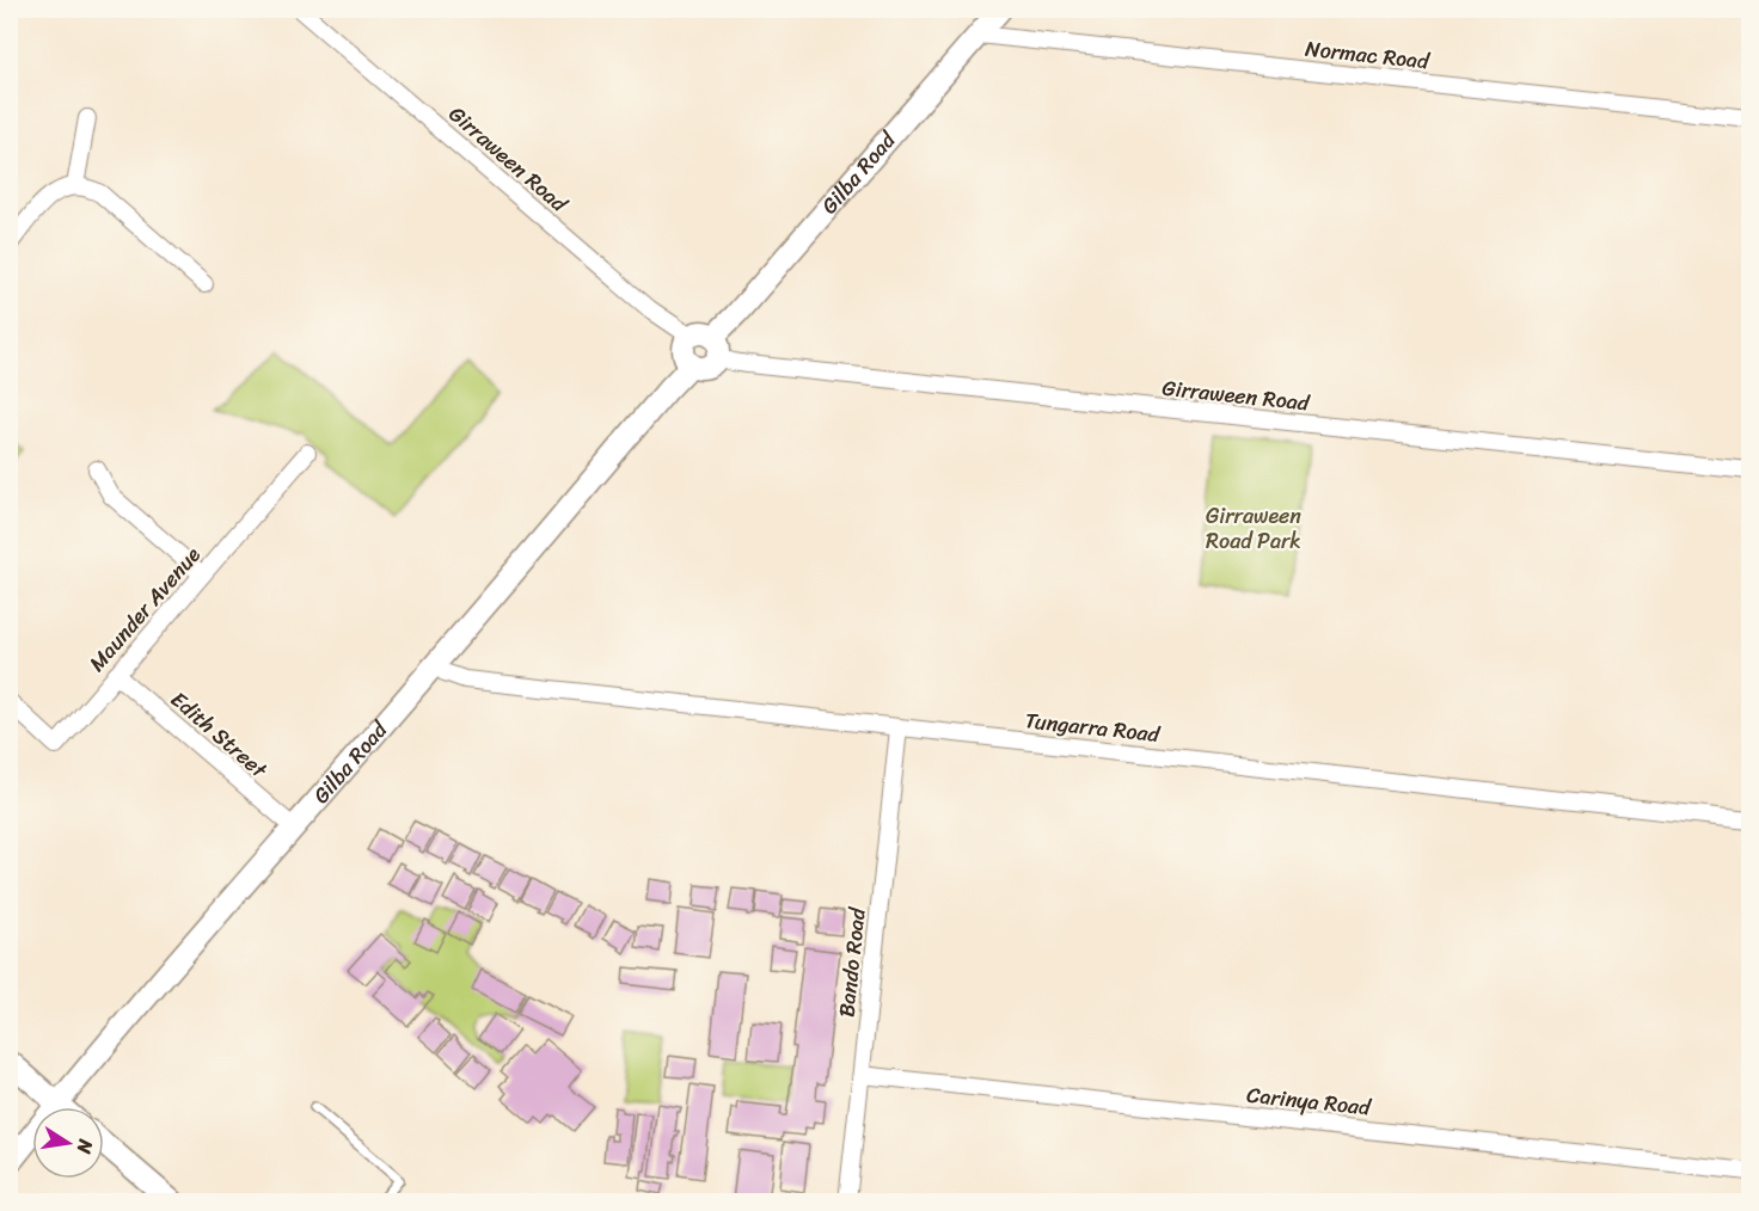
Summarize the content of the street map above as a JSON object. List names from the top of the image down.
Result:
{
  "streets": {
    "street": [
      "Normac Road",
      "Girraween Road",
      "Gilba Road",
      "Maunder Avenue",
      "Tungarra Road",
      "Edith Street",
      "Bando Road",
      "Carinya Road"
    ]
  },
  "crossings": [
    ["Normac Road", "Gilba Road"],
    ["Girraween Road", "Gilba Road"],
    ["Gilba Road", "Tungarra Road"],
    ["Gilba Road", "Edith Street"],
    ["Maunder Avenue", "Edith Street"],
    ["Tungarra Road", "Bando Road"],
    ["Bando Road", "Carinya Road"]
  ],
  "parks": ["Girraween Road Park"],
  "north": "right"
}
